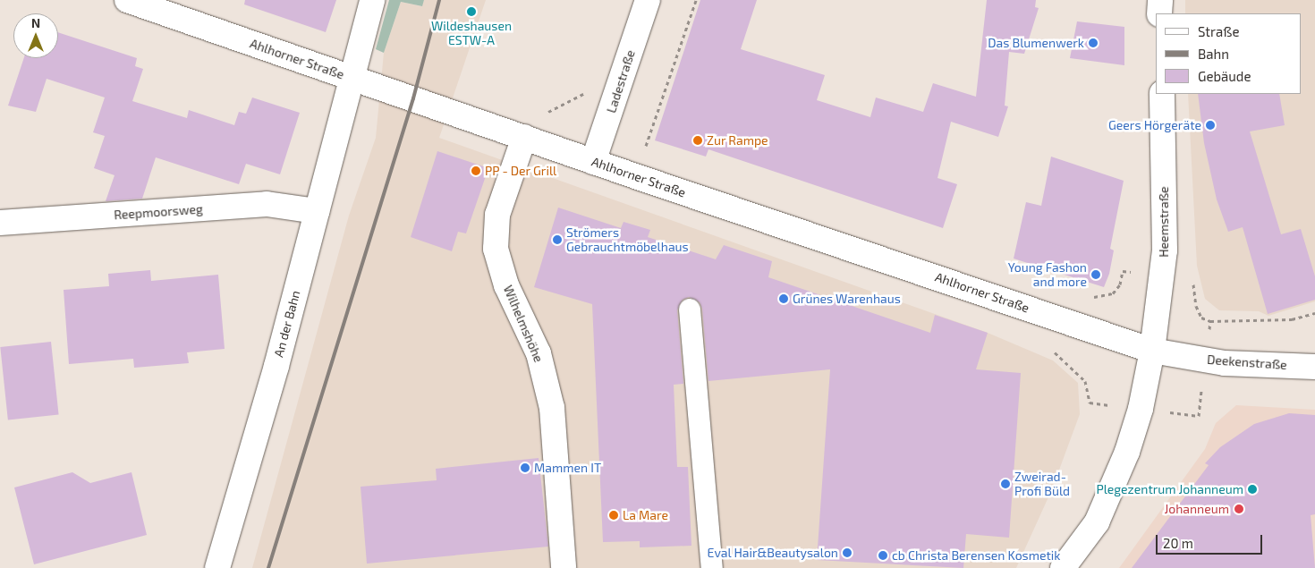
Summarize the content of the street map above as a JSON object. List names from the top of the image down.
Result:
{
  "streets": {
    "street": [
      "Ahlhorner Straße",
      "Ladestraße",
      "Reepmoorsweg",
      "Heemstraße",
      "An der Bahn",
      "Wilhelmshöhe",
      "Deekenstraße"
    ]
  },
  "crossings": [
    ["Ahlhorner Straße", "Ladestraße"],
    ["Ahlhorner Straße", "Heemstraße"],
    ["Ahlhorner Straße", "An der Bahn"],
    ["Ahlhorner Straße", "Wilhelmshöhe"],
    ["Ahlhorner Straße", "Deekenstraße"],
    ["Reepmoorsweg", "An der Bahn"],
    ["Heemstraße", "Deekenstraße"]
  ],
  "places": [
    "Wildeshausen ESTW-A",
    "Das Blumenwerk",
    "Geers Hörgeräte",
    "Zur Rampe",
    "PP - Der Grill",
    "Strömers Gebrauchtmöbelhaus",
    "Young Fashon and more",
    "Grünes Warenhaus",
    "Mammen IT",
    "Zweirad- Profi Büld",
    "Plegezentrum Johanneum",
    "Johanneum",
    "La Mare",
    "Eval Hair&Beautysalon",
    "cb Christa Berensen Kosmetik"
  ],
  "legend": ["Straße", "Bahn", "Gebäude"],
  "scale_bar": "20 m",
  "north": "top"
}
